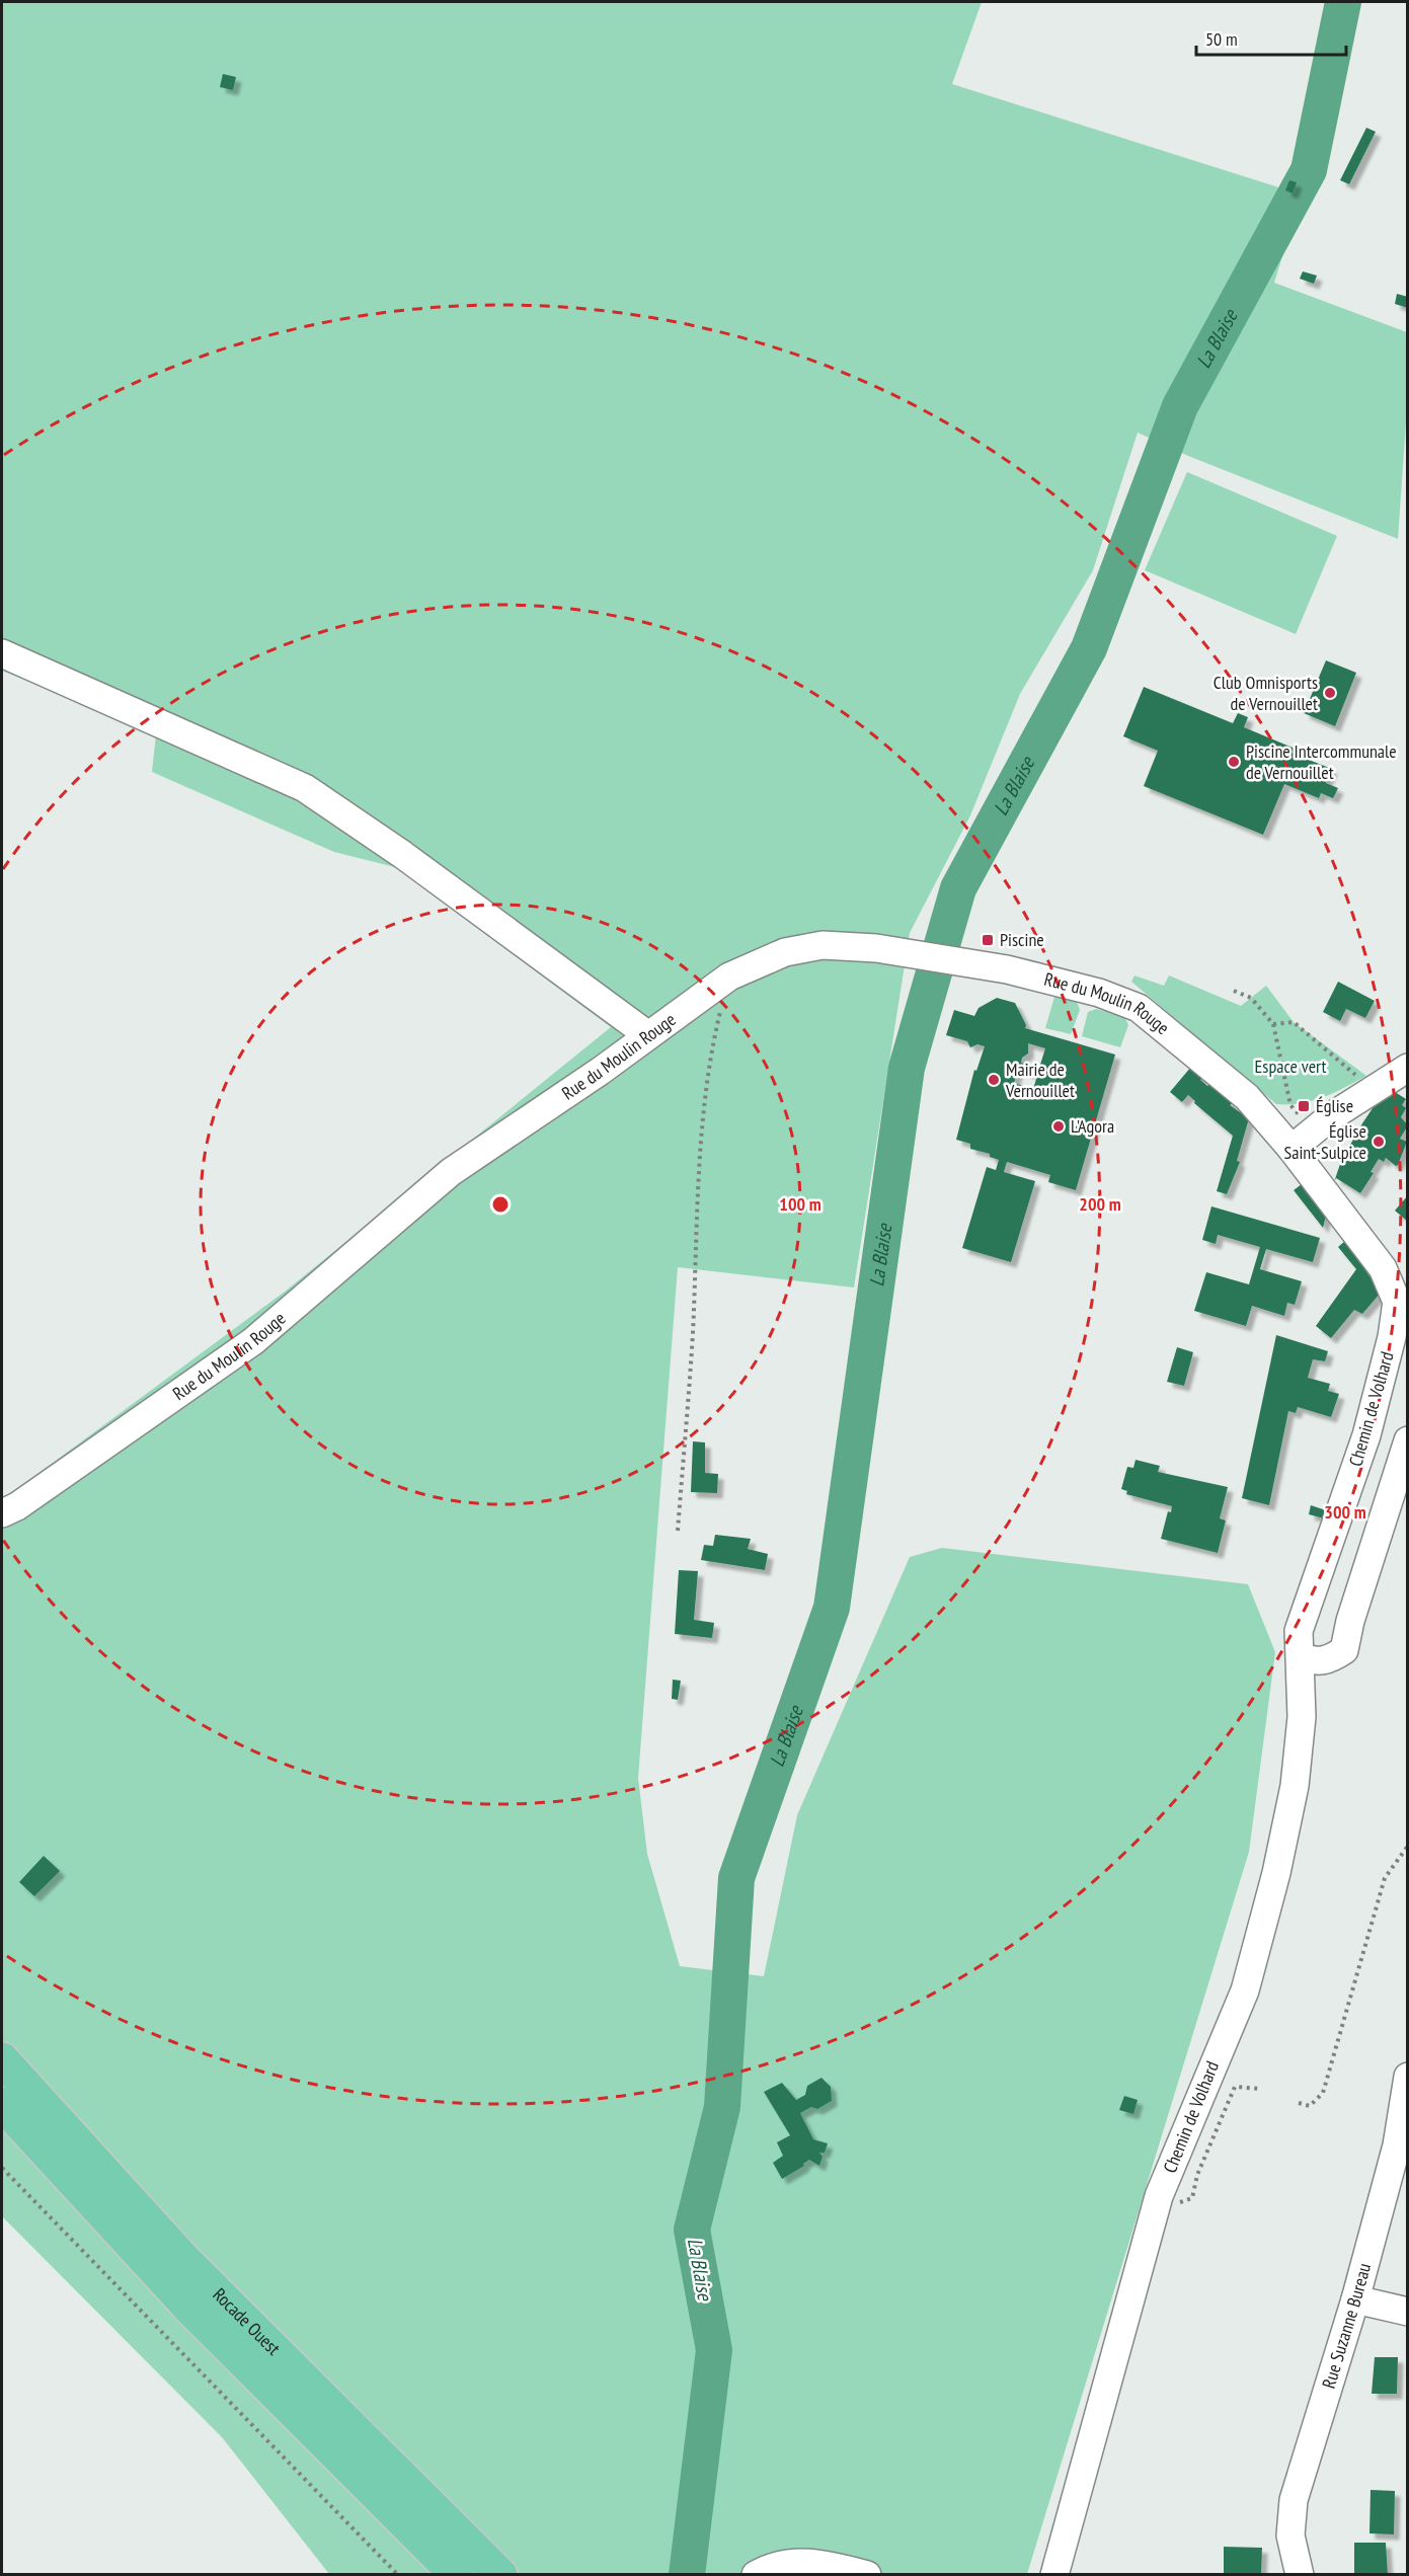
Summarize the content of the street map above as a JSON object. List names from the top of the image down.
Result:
{
  "streets": {
    "main road": ["Rocade Ouest"],
    "street": ["Rue du Moulin Rouge", "Chemin de Volhard", "Rue Suzanne Bureau"]
  },
  "crossings": [
    ["Rue du Moulin Rouge", "Chemin de Volhard"]
  ],
  "water": ["La Blaise"],
  "parks": ["Espace vert"],
  "places": {
    "other": [
      "Club Omnisports de Vernouillet",
      "Piscine Intercommunale de Vernouillet",
      "Mairie de Vernouillet",
      "L'Agora",
      "Église Saint-Sulpice"
    ],
    "transit": ["Piscine", "Église"]
  },
  "scale_bar": "50 m",
  "rings": ["100 m", "200 m", "300 m"]
}
